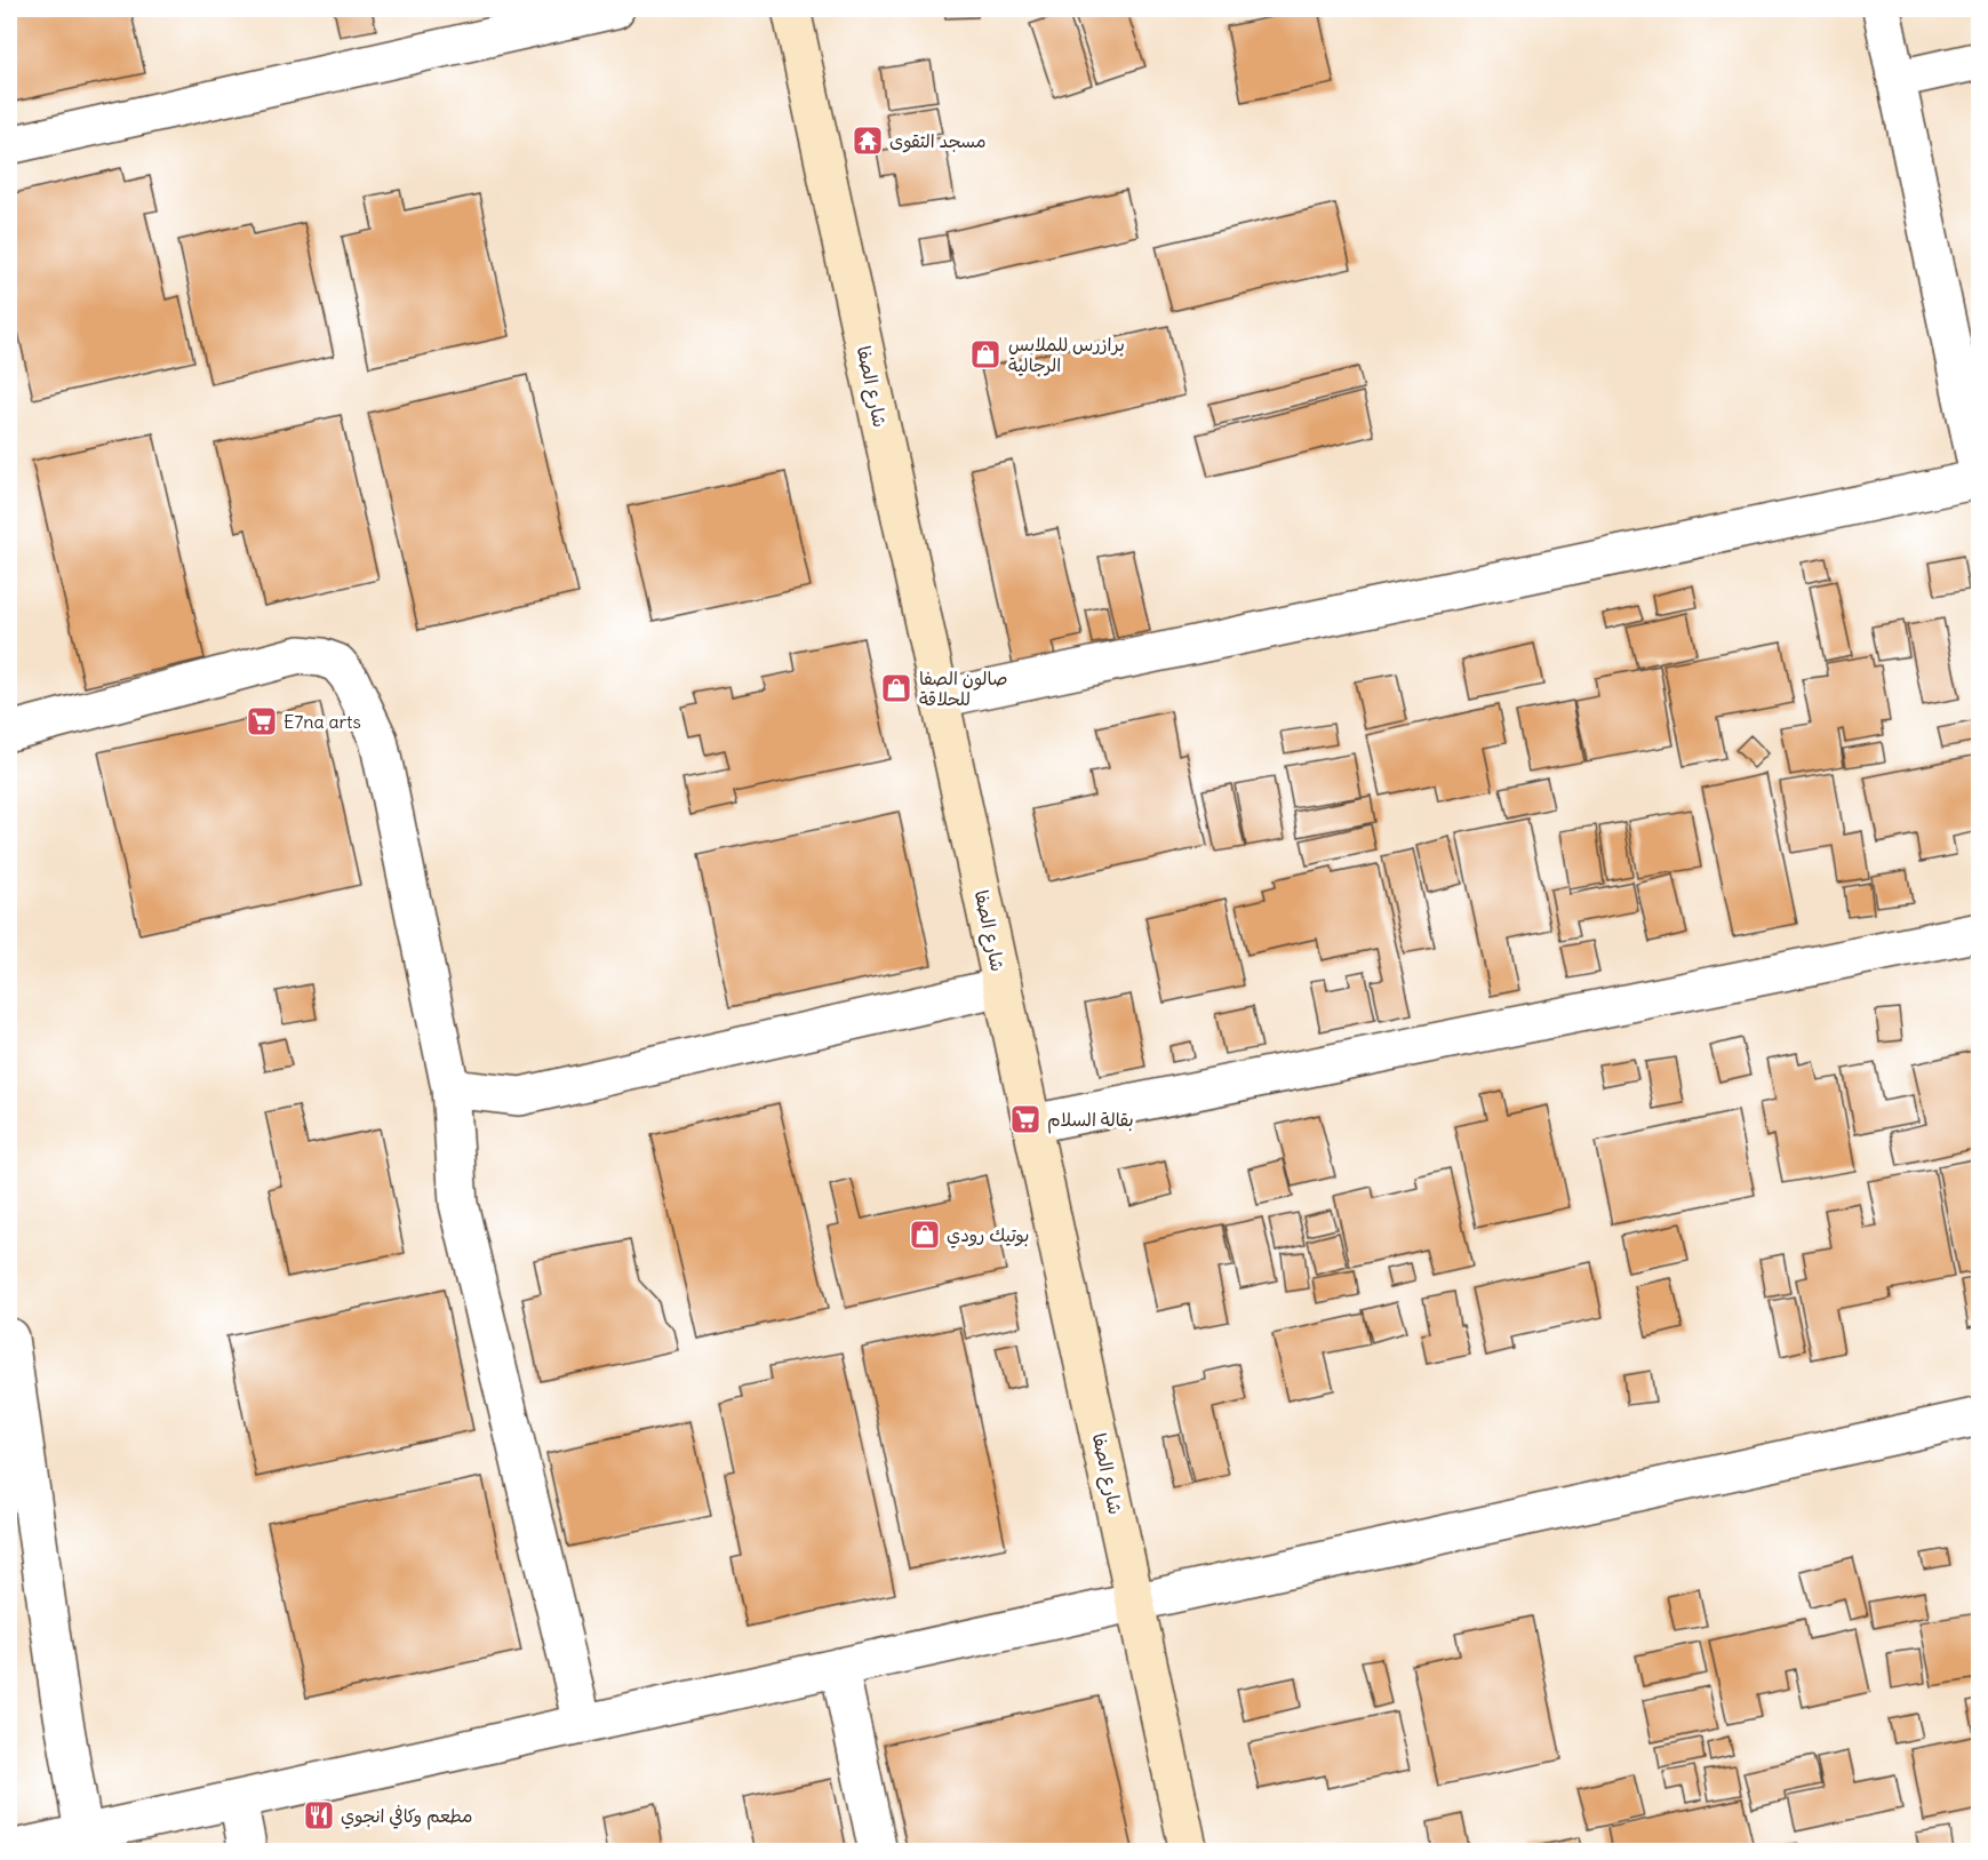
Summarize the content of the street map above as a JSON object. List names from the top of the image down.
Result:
{
  "streets": {
    "street": ["شارع الصفا"]
  },
  "places": {
    "temple": ["مسجد التقوى"],
    "shop": ["برازرس للملابس الرجالية", "صالون الصفا للحلاقة", "بوتيك رودي"],
    "supermarket": ["E7na arts", "بقالة السلام"],
    "restaurant": ["مطعم وكافي انجوي"]
  }
}
